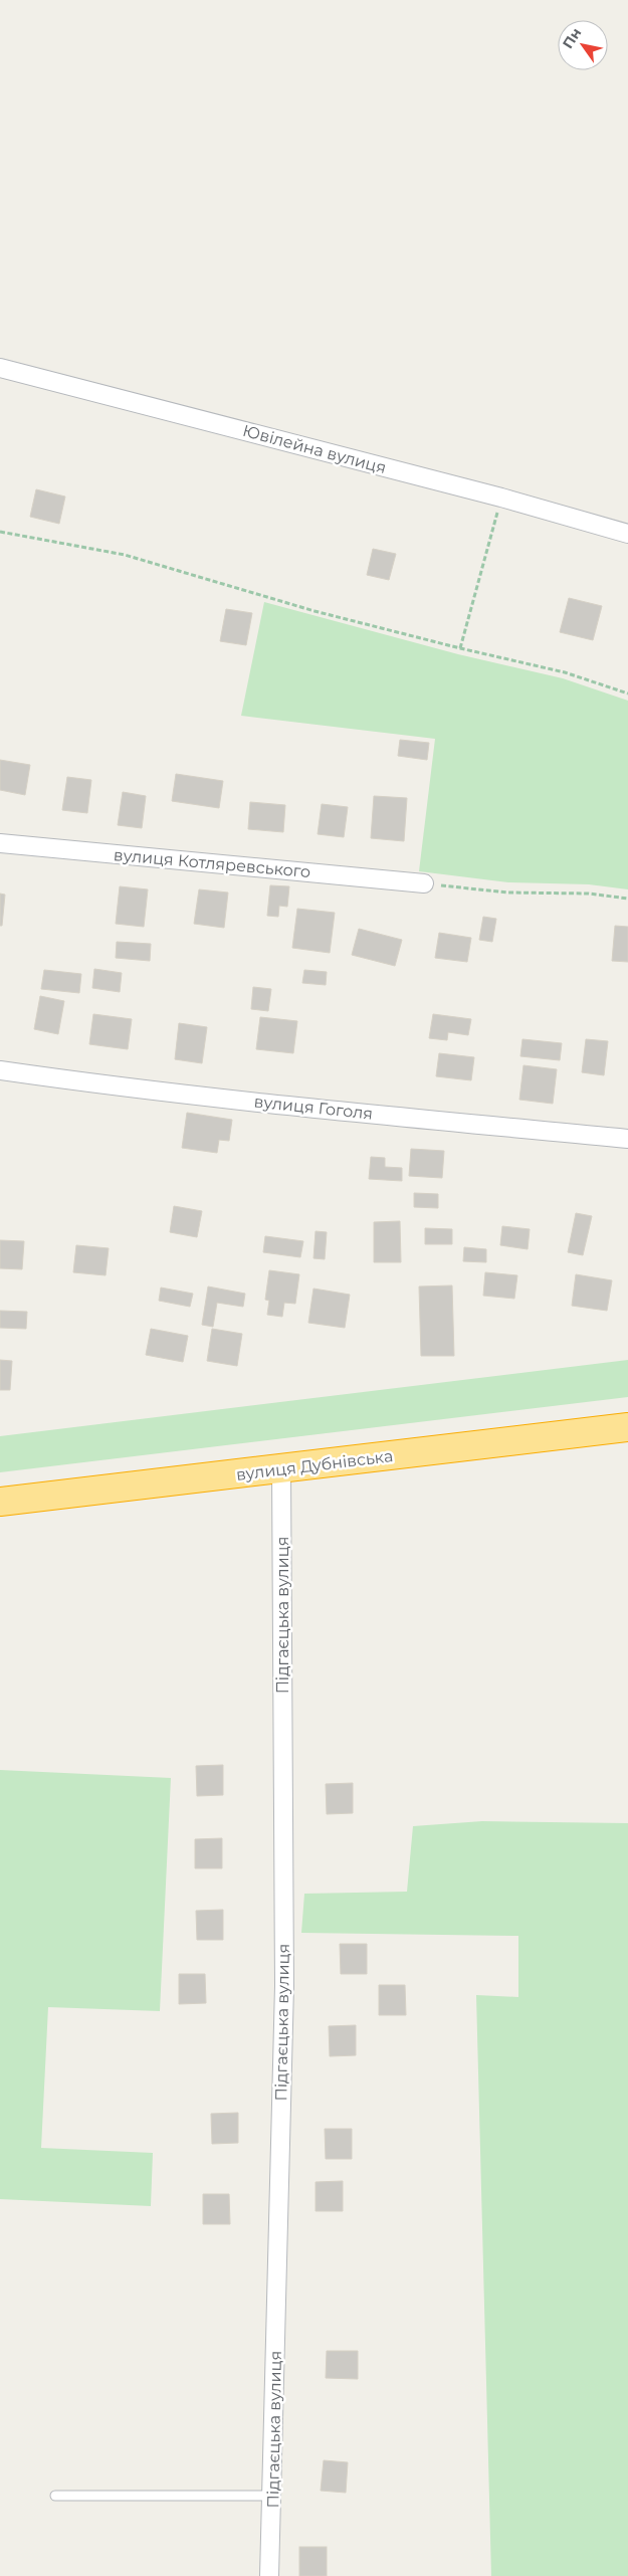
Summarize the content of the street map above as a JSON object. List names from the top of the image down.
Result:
{
  "streets": {
    "highway": ["вулиця Дубнівська"],
    "street": [
      "Ювілейна вулиця",
      "вулиця Котляревського",
      "вулиця Гоголя",
      "Підгаєцька вулиця"
    ]
  },
  "crossings": [
    ["вулиця Дубнівська", "Підгаєцька вулиця"]
  ],
  "north": "top left"
}
